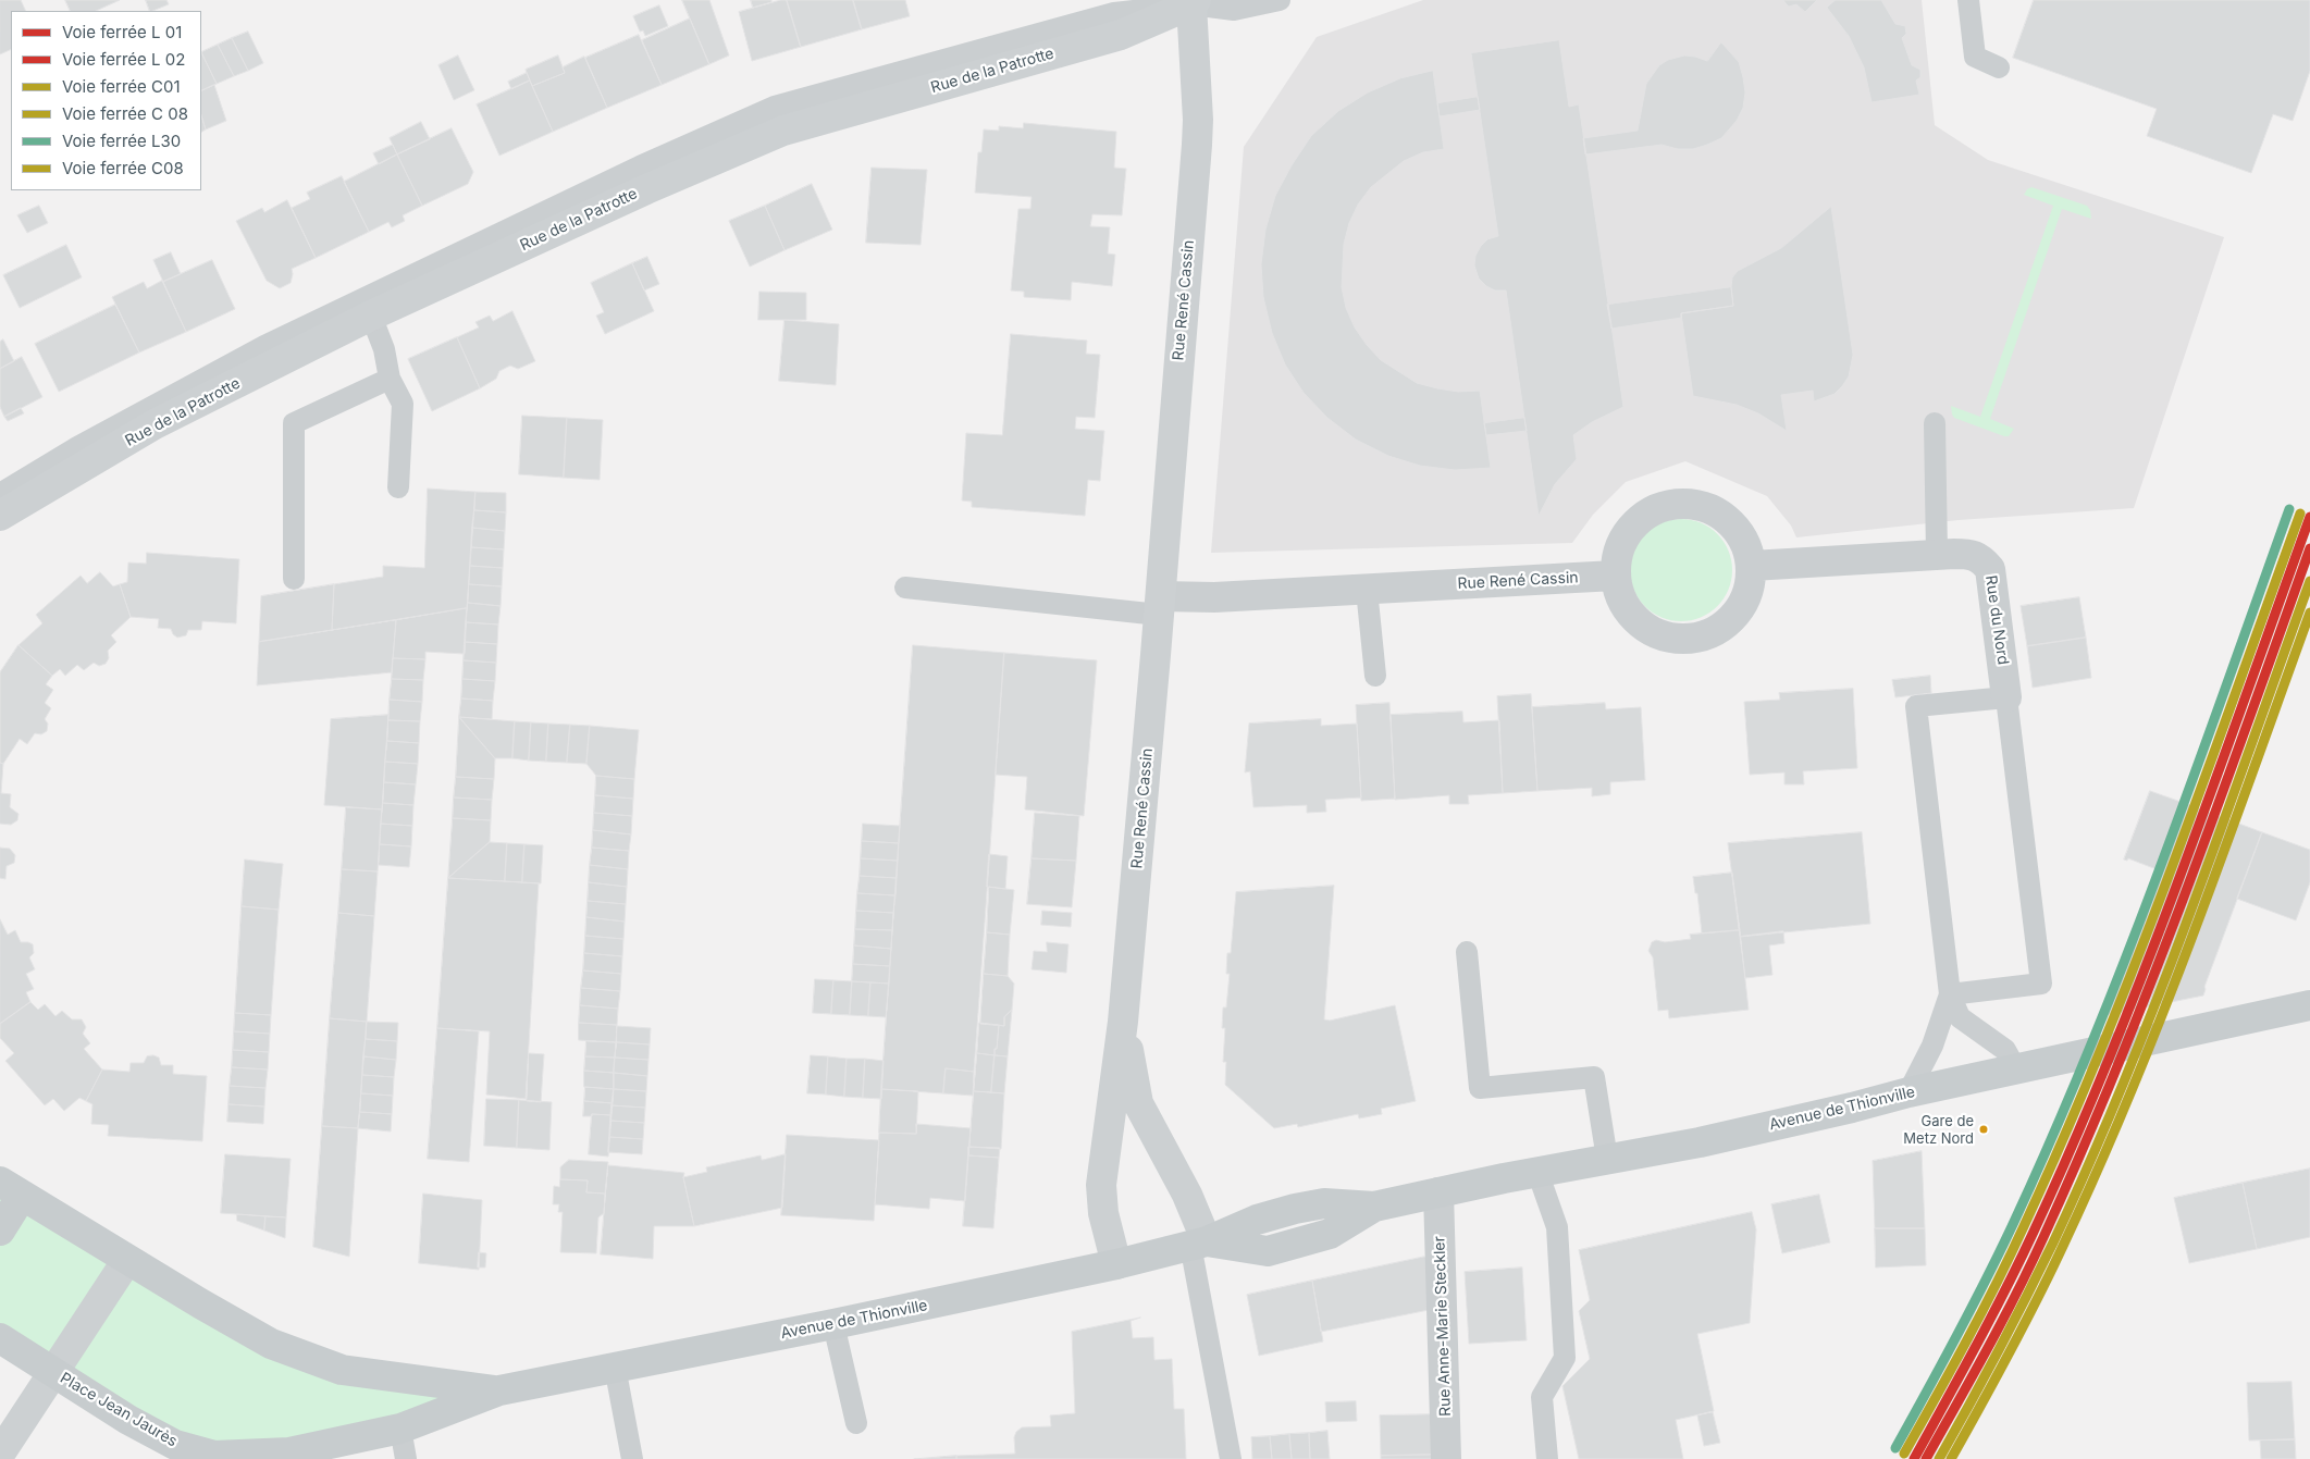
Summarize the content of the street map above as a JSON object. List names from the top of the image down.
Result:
{
  "streets": {
    "main road": ["Avenue de Thionville", "Place Jean Jaurès"],
    "street": [
      "Rue de la Patrotte",
      "Rue René Cassin",
      "Rue du Nord",
      "Rue Anne-Marie Steckler"
    ]
  },
  "crossings": [
    ["Rue de la Patrotte", "Rue René Cassin"],
    ["Rue René Cassin", "Avenue de Thionville"],
    ["Avenue de Thionville", "Rue Anne-Marie Steckler"],
    ["Avenue de Thionville", "Place Jean Jaurès"]
  ],
  "places": ["Gare de Metz Nord"],
  "lines": ["rail line L30", "rail line C01", "rail line C08"],
  "legend": [
    "Voie ferrée L 01",
    "Voie ferrée L 02",
    "Voie ferrée C01",
    "Voie ferrée C 08",
    "Voie ferrée L30",
    "Voie ferrée C08"
  ]
}
